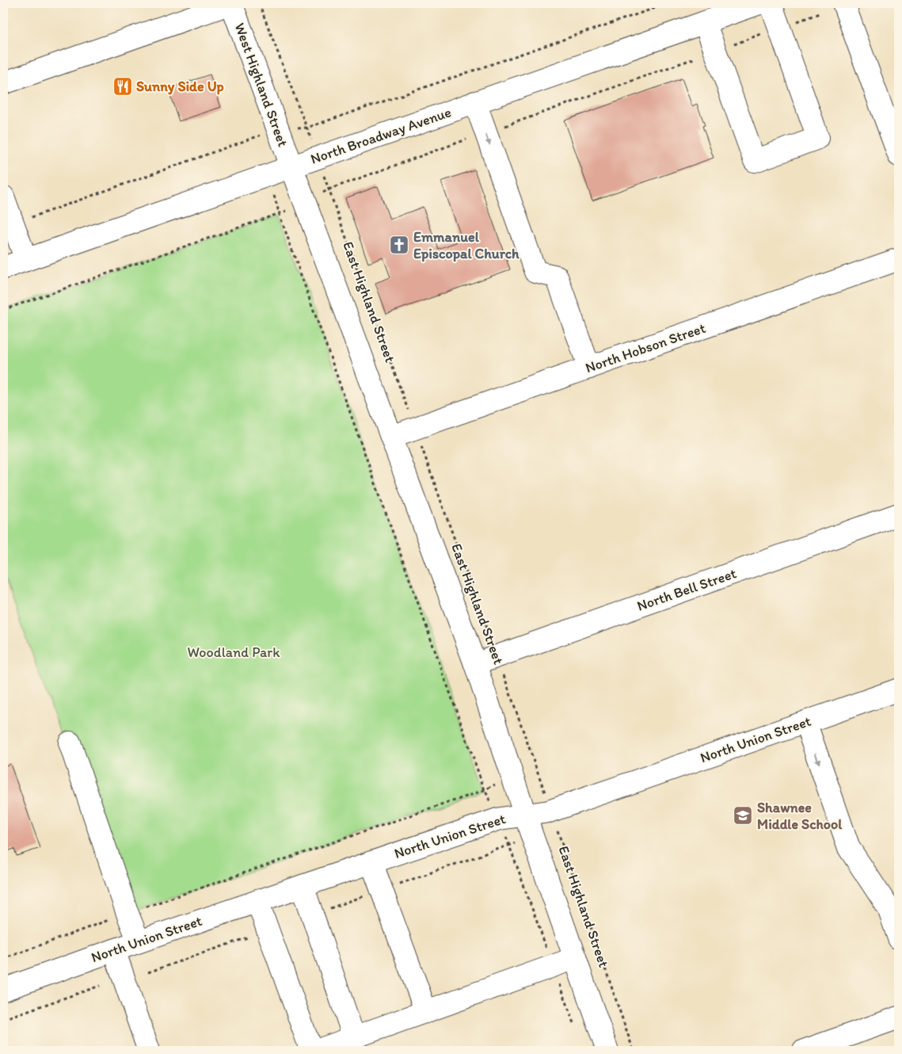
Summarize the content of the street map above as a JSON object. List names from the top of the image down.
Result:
{
  "streets": {
    "street": [
      "West Highland Street",
      "North Broadway Avenue",
      "East Highland Street",
      "North Hobson Street",
      "North Bell Street",
      "North Union Street"
    ]
  },
  "crossings": [
    ["West Highland Street", "North Broadway Avenue"],
    ["West Highland Street", "East Highland Street"],
    ["North Broadway Avenue", "East Highland Street"],
    ["East Highland Street", "North Hobson Street"],
    ["East Highland Street", "North Bell Street"],
    ["East Highland Street", "North Union Street"]
  ],
  "parks": ["Woodland Park"],
  "places": {
    "restaurant": ["Sunny Side Up"],
    "church": ["Emmanuel Episcopal Church"],
    "school or university": ["Shawnee Middle School"]
  }
}
